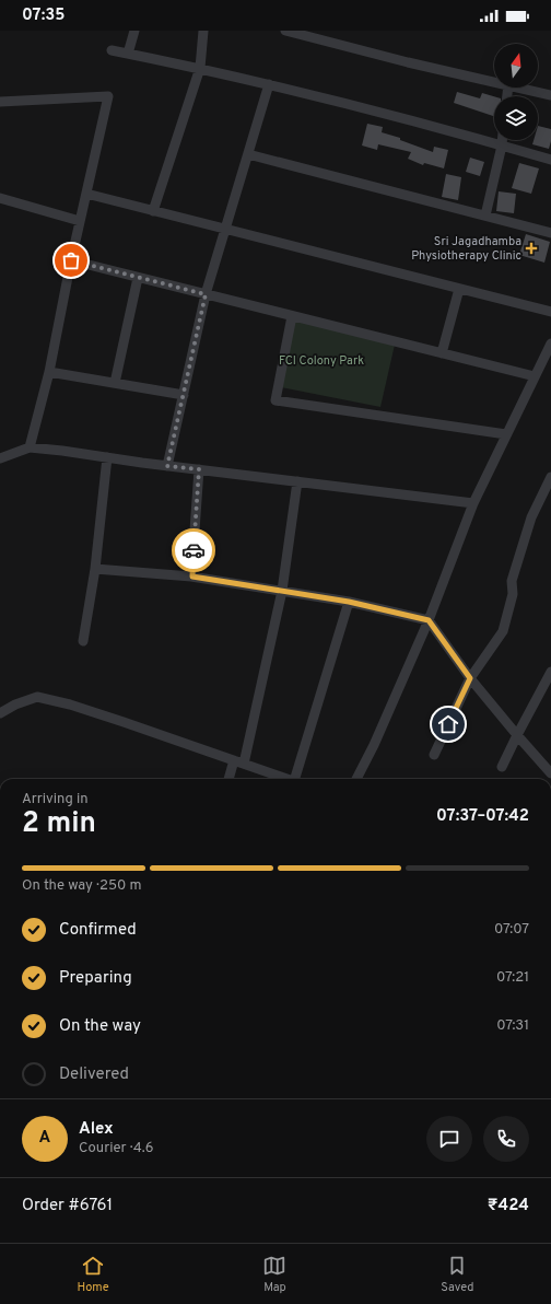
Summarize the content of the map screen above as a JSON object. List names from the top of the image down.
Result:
{
  "parks": ["FCI Colony Park"],
  "places": {
    "health": ["Sri Jagadhamba Physiotherapy Clinic"]
  },
  "north": "top",
  "page": {
    "status": "07:35",
    "heading": ["2 min", "Arriving in", "07:37–07:42"],
    "panel": [
      "Alex",
      "Courier · 4.6",
      "Order #6761",
      "₹424"
    ],
    "bar": "On the way · 250 m",
    "list": [
      ["Confirmed", "07:07"],
      ["Preparing", "07:21"],
      ["On the way", "07:31"],
      "Delivered"
    ],
    "round": "A",
    "tabs": ["Home", "Map", "Saved"]
  }
}
